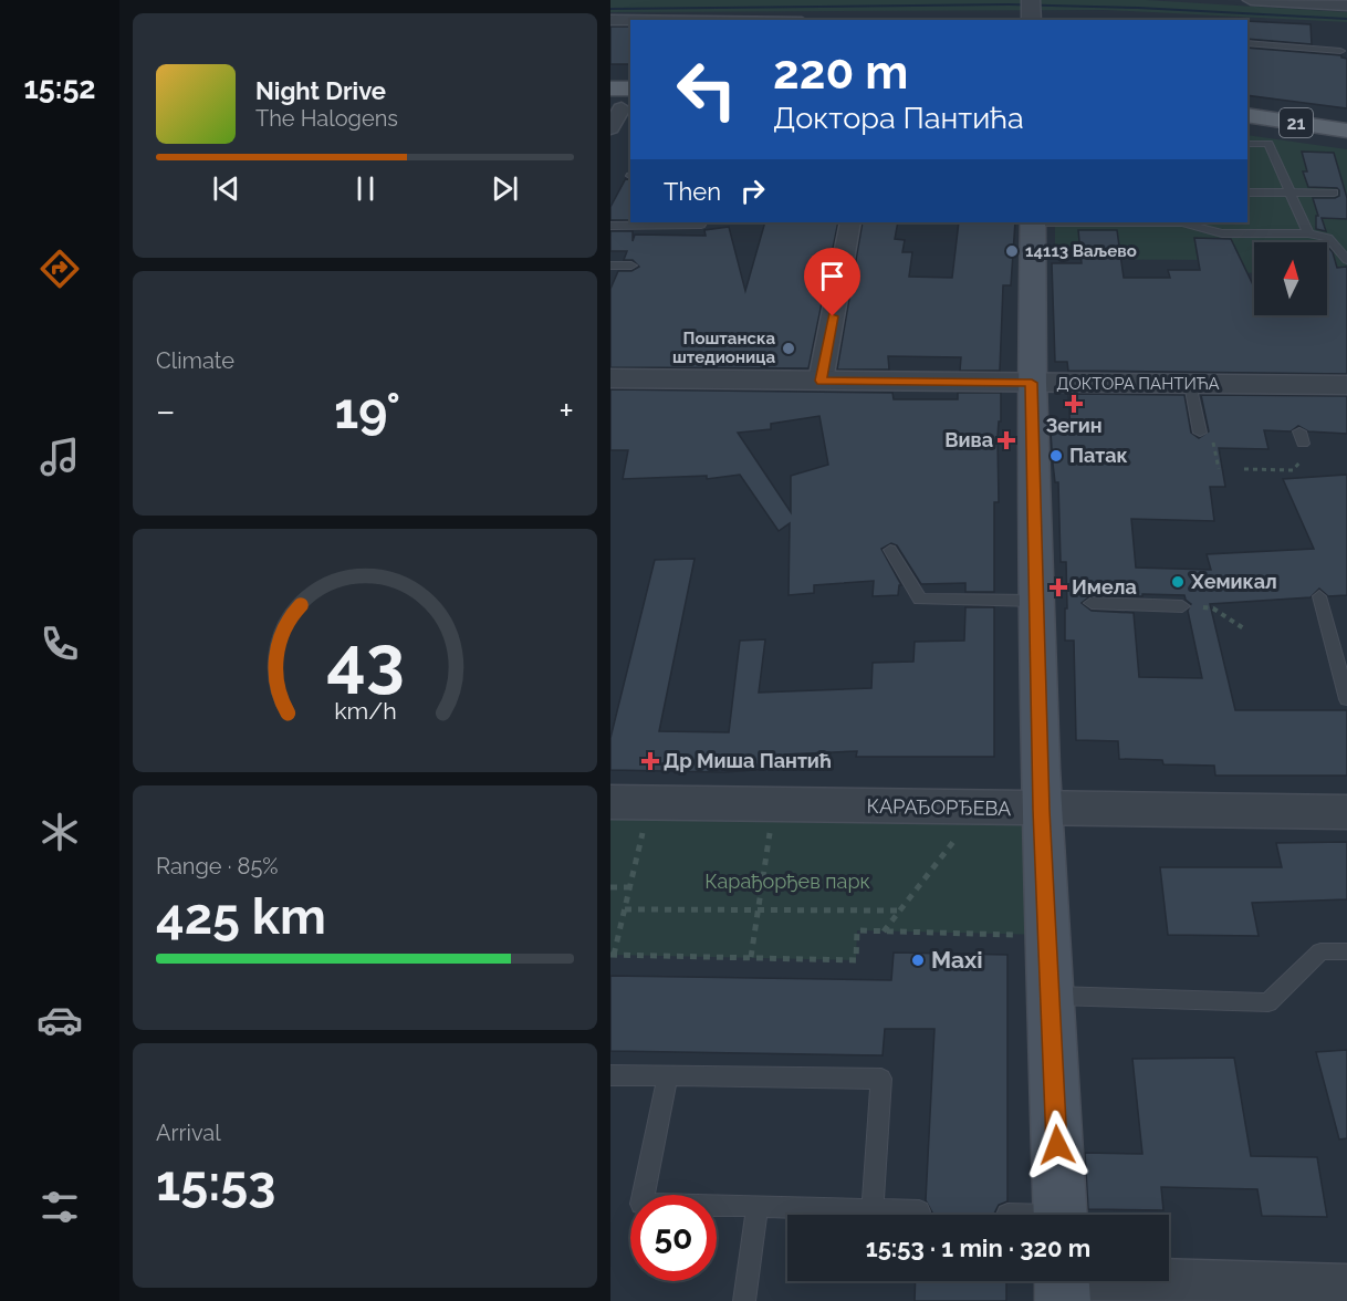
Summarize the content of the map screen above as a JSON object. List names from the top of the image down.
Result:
{
  "streets": {
    "main road": ["21"],
    "street": ["ДОКТОРА ПАНТИЋА", "КАРАЂОРЂЕВА"]
  },
  "parks": ["Карађорђев парк"],
  "places": {
    "other": [
      "14113 Ваљево",
      "Поштанска штедионица",
      "Патак",
      "Хемикал",
      "Maxi"
    ],
    "health": [
      "Зегин",
      "Вива",
      "Имела",
      "Др Миша Пантић"
    ]
  },
  "north": "top",
  "page": {
    "tabs": "15:52",
    "turn": ["220 m", "Доктора Пантића"],
    "song": ["Night Drive", "The Halogens"],
    "then": "Then",
    "tile": [
      "Climate",
      ["Range · 85%", "425 km"],
      ["Arrival", "15:53"]
    ],
    "heat": ["−", "19°", "+"],
    "limit": "50",
    "trip": "15:53 · 1 min · 320 m",
    "gauge": ["43", "km/h"]
  }
}
